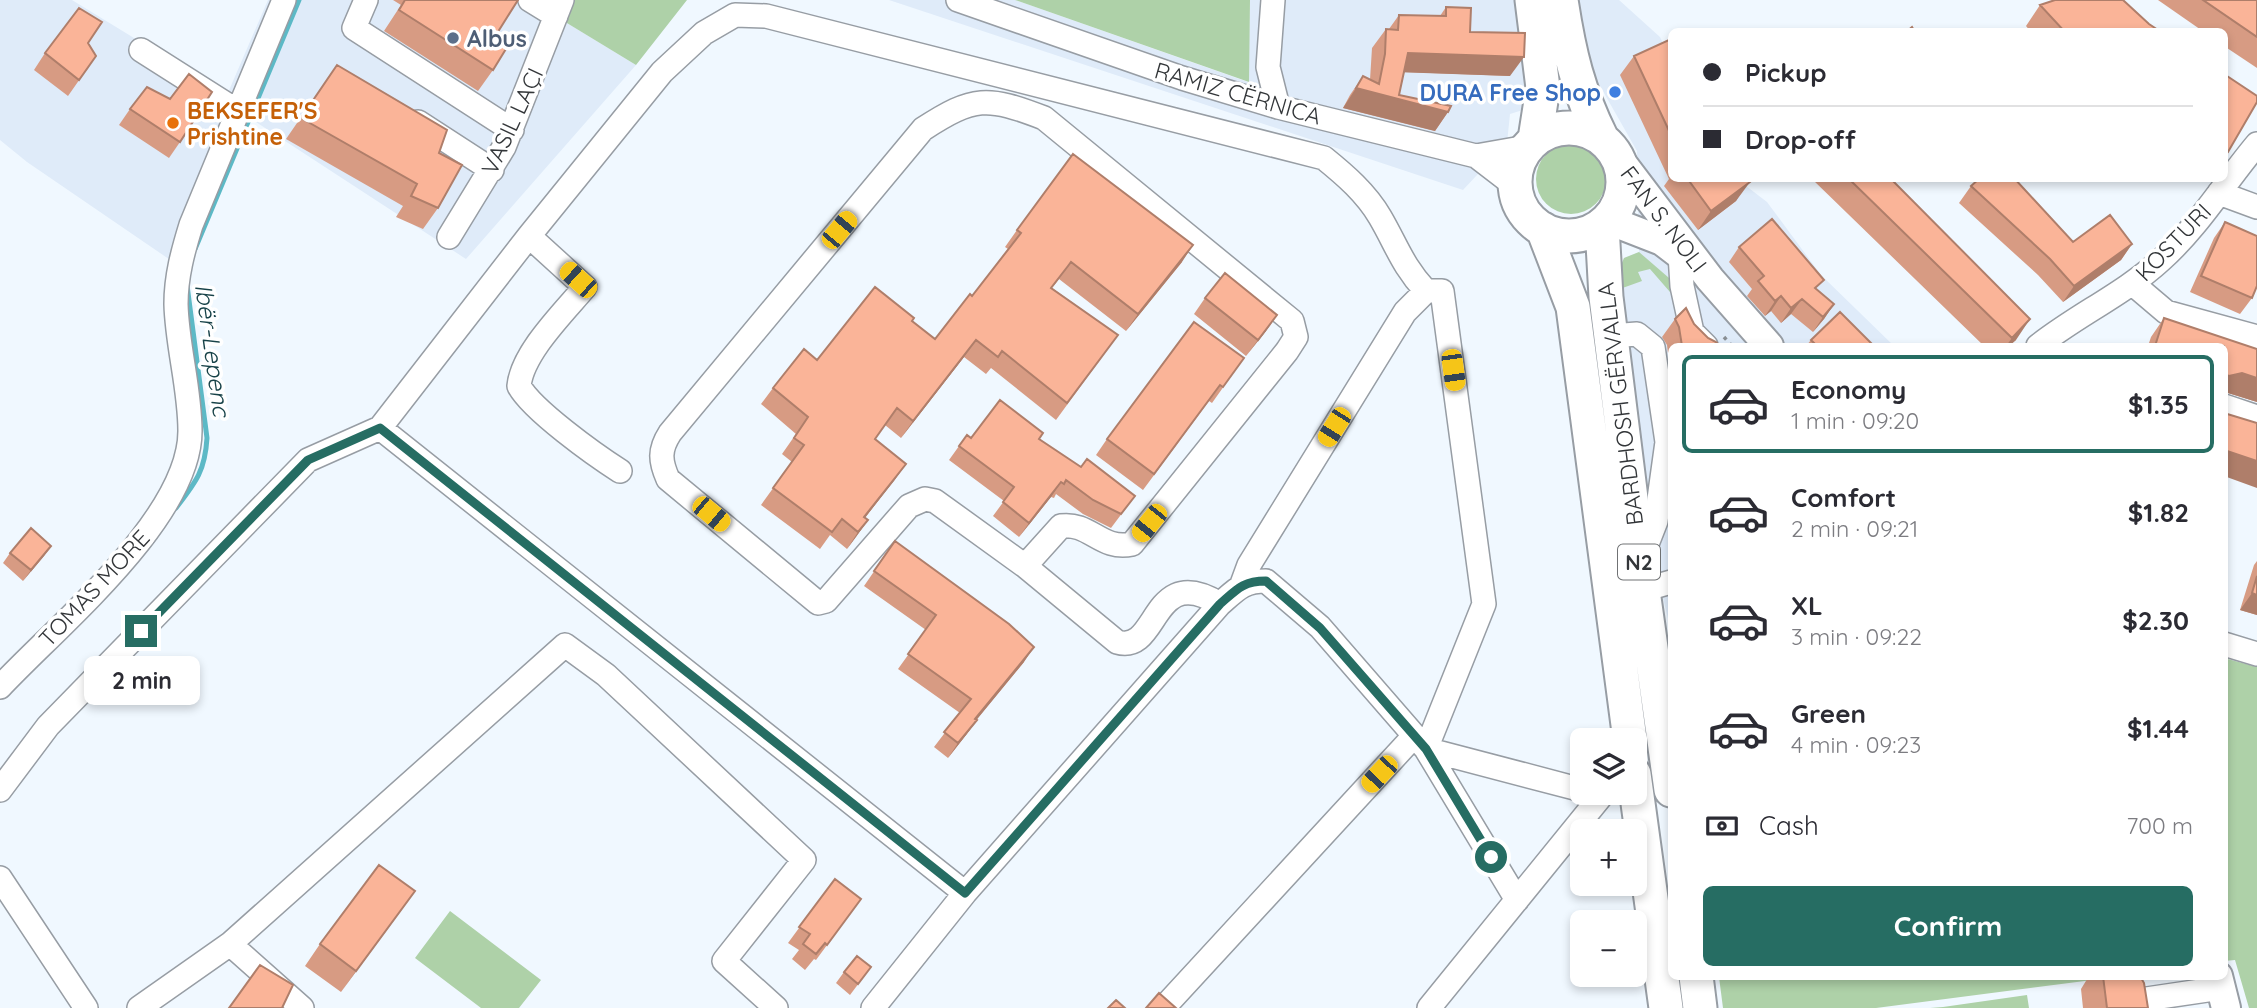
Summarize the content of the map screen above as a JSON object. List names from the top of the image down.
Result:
{
  "streets": {
    "highway": ["BARDHOSH GËRVALLA", "N2"],
    "main road": ["FAN S. NOLI"],
    "street": [
      "RAMIZ CËRNICA",
      "VASIL LAÇI",
      "KOSTURI",
      "TOMAS MORE"
    ]
  },
  "crossings": [
    ["RAMIZ CËRNICA", "FAN S. NOLI"],
    ["RAMIZ CËRNICA", "BARDHOSH GËRVALLA"],
    ["RAMIZ CËRNICA", "N2"],
    ["FAN S. NOLI", "BARDHOSH GËRVALLA"],
    ["FAN S. NOLI", "N2"],
    ["BARDHOSH GËRVALLA", "N2"]
  ],
  "water": ["Ibër-Lepenc"],
  "places": ["Albus", "DURA Free Shop", "BEKSEFER'S Prishtine"],
  "page": {
    "banner": ["Pickup", "Drop-off"],
    "list": [
      {
        "name": "Economy",
        "note": "1 min · 09:20",
        "value": "$1.35"
      },
      {
        "name": "Comfort",
        "note": "2 min · 09:21",
        "value": "$1.82"
      },
      {
        "name": "XL",
        "note": "3 min · 09:22",
        "value": "$2.30"
      },
      {
        "name": "Green",
        "note": "4 min · 09:23",
        "value": "$1.44"
      }
    ],
    "bubble": "2 min",
    "map_buttons": ["+", "−"],
    "pay": ["Cash", "700 m"],
    "buttons": "Confirm"
  }
}
